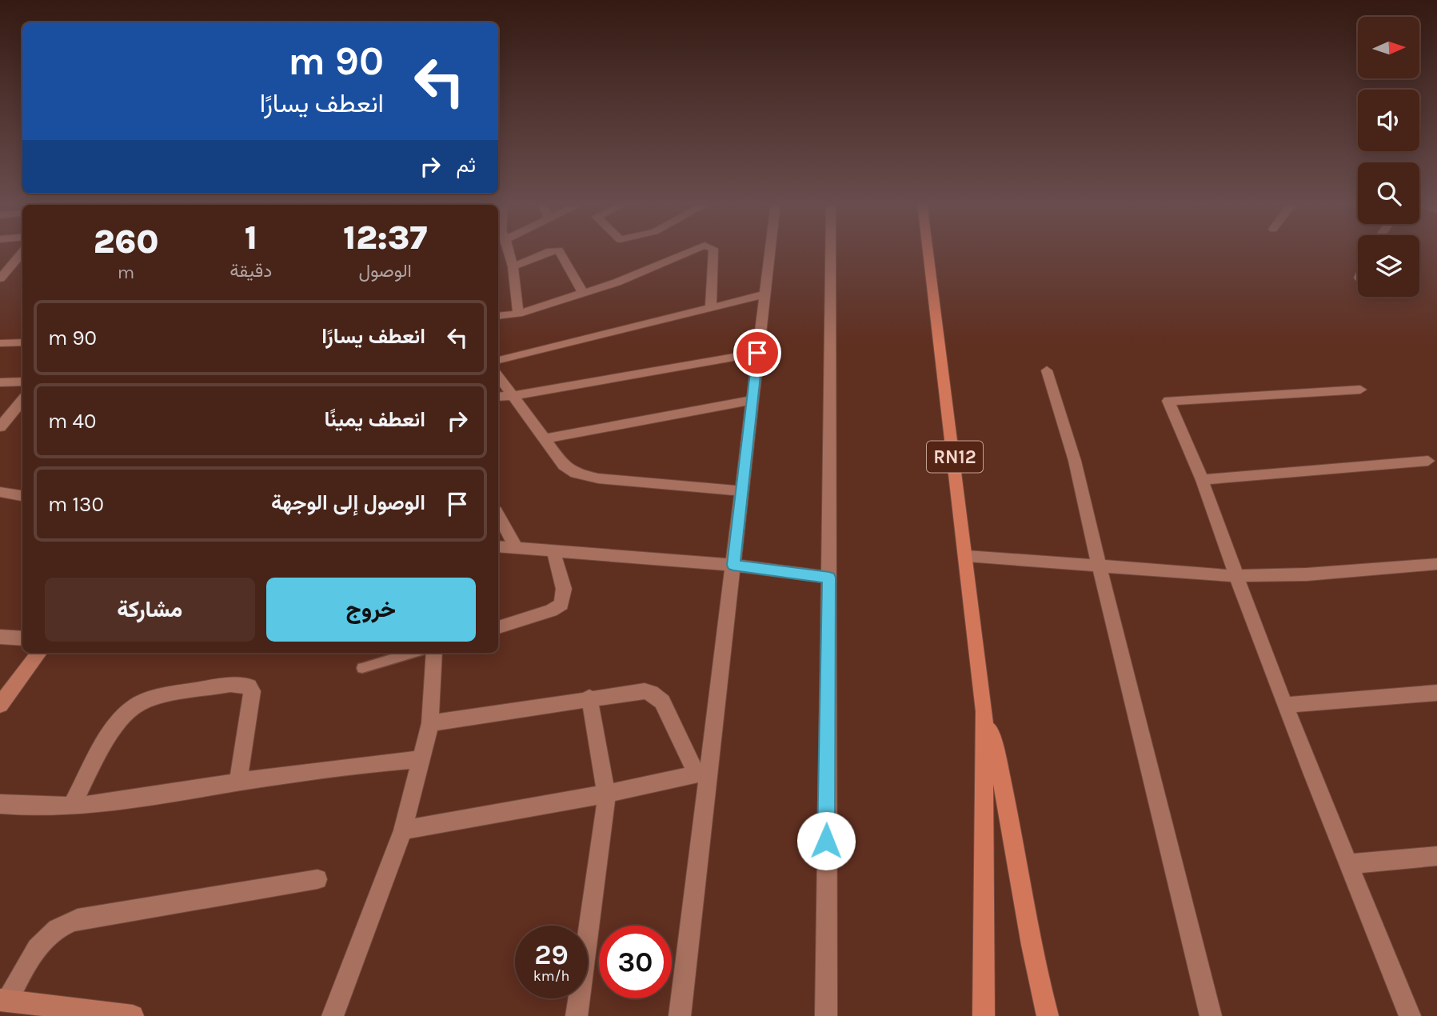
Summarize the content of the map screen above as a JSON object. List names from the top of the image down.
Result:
{
  "streets": {
    "main road": ["RN12"]
  },
  "north": "right",
  "page": {
    "turn": ["90 m", "انعطف يسارًا"],
    "then": "ثم",
    "eta": [
      "12:37",
      "الوصول",
      "1",
      "دقيقة",
      "260",
      "m"
    ],
    "list": [
      {
        "name": "انعطف يسارًا",
        "value": "90 m"
      },
      {
        "name": "انعطف يمينًا",
        "value": "40 m"
      },
      {
        "name": "الوصول إلى الوجهة",
        "value": "130 m"
      }
    ],
    "buttons": ["خروج", "مشاركة"],
    "speed": "29 km/h",
    "limit": "30"
  }
}
